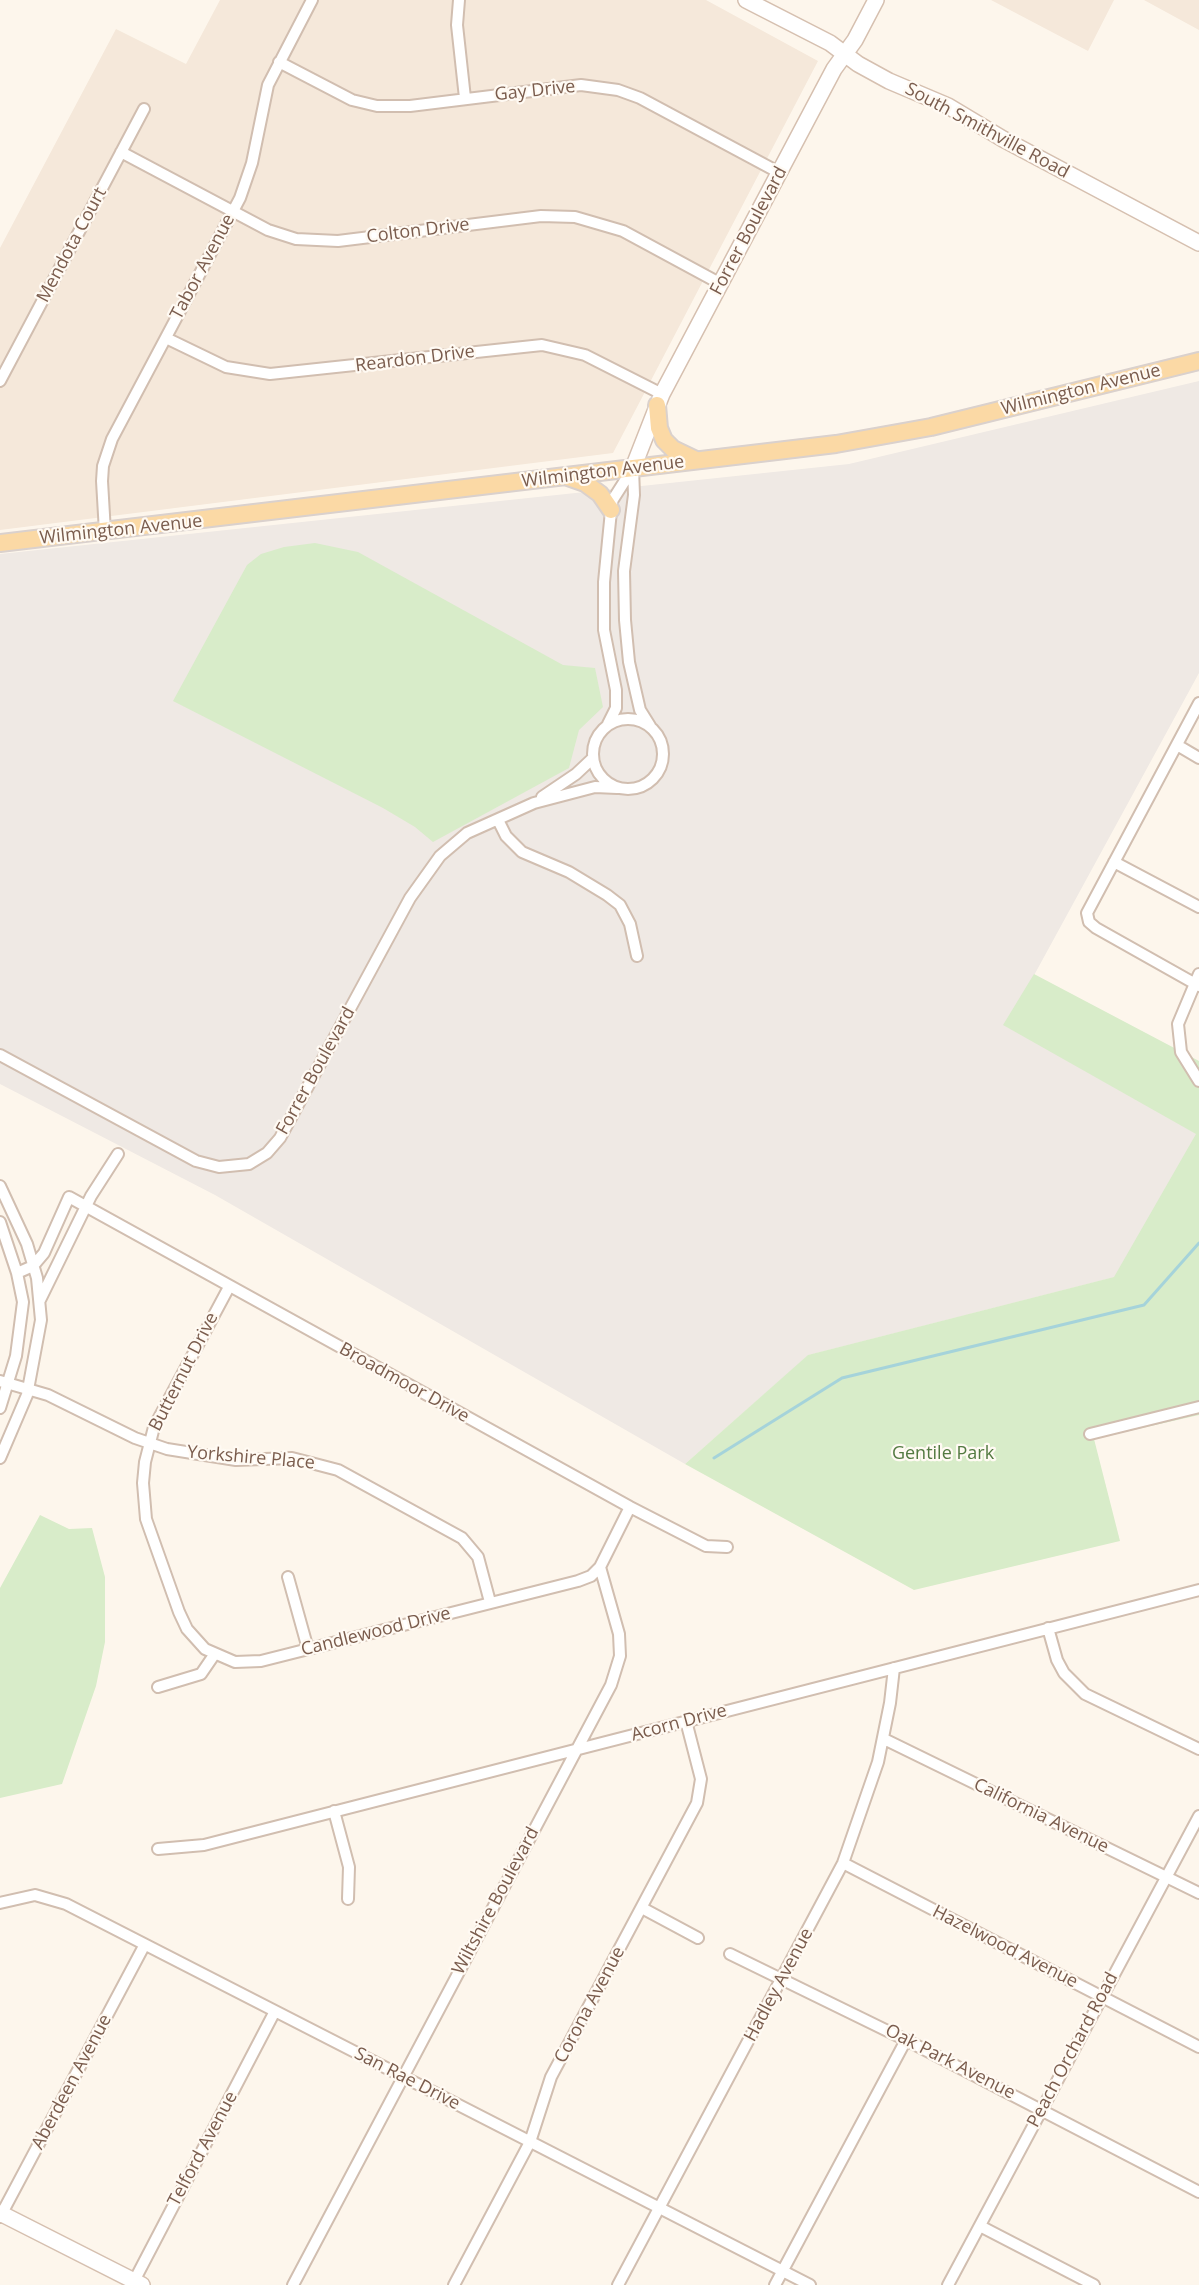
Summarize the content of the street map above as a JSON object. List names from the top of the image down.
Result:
{
  "streets": {
    "main road": ["South Smithville Road", "Forrer Boulevard", "Wilmington Avenue"],
    "street": [
      "Gay Drive",
      "Colton Drive",
      "Mendota Court",
      "Tabor Avenue",
      "Reardon Drive",
      "Butternut Drive",
      "Broadmoor Drive",
      "Yorkshire Place",
      "Candlewood Drive",
      "Acorn Drive",
      "California Avenue",
      "Wiltshire Boulevard",
      "Hazelwood Avenue",
      "Hadley Avenue",
      "Corona Avenue",
      "Peach Orchard Road",
      "Oak Park Avenue",
      "San Rae Drive",
      "Aberdeen Avenue",
      "Telford Avenue"
    ]
  },
  "crossings": [
    ["Gay Drive", "Forrer Boulevard"],
    ["Gay Drive", "Tabor Avenue"],
    ["South Smithville Road", "Forrer Boulevard"],
    ["Colton Drive", "Forrer Boulevard"],
    ["Colton Drive", "Mendota Court"],
    ["Colton Drive", "Tabor Avenue"],
    ["Forrer Boulevard", "Reardon Drive"],
    ["Forrer Boulevard", "Wilmington Avenue"],
    ["Tabor Avenue", "Reardon Drive"],
    ["Tabor Avenue", "Wilmington Avenue"],
    ["Butternut Drive", "Broadmoor Drive"],
    ["Butternut Drive", "Yorkshire Place"],
    ["Butternut Drive", "Candlewood Drive"],
    ["Yorkshire Place", "Candlewood Drive"],
    ["Candlewood Drive", "Wiltshire Boulevard"],
    ["Acorn Drive", "Wiltshire Boulevard"],
    ["Acorn Drive", "Hadley Avenue"],
    ["Acorn Drive", "Corona Avenue"],
    ["California Avenue", "Hadley Avenue"],
    ["California Avenue", "Peach Orchard Road"],
    ["Wiltshire Boulevard", "San Rae Drive"],
    ["Hazelwood Avenue", "Hadley Avenue"],
    ["Hazelwood Avenue", "Peach Orchard Road"],
    ["Hadley Avenue", "Oak Park Avenue"],
    ["Hadley Avenue", "San Rae Drive"],
    ["Corona Avenue", "San Rae Drive"],
    ["Peach Orchard Road", "Oak Park Avenue"],
    ["San Rae Drive", "Aberdeen Avenue"],
    ["San Rae Drive", "Telford Avenue"]
  ],
  "parks": ["Gentile Park"]
}
